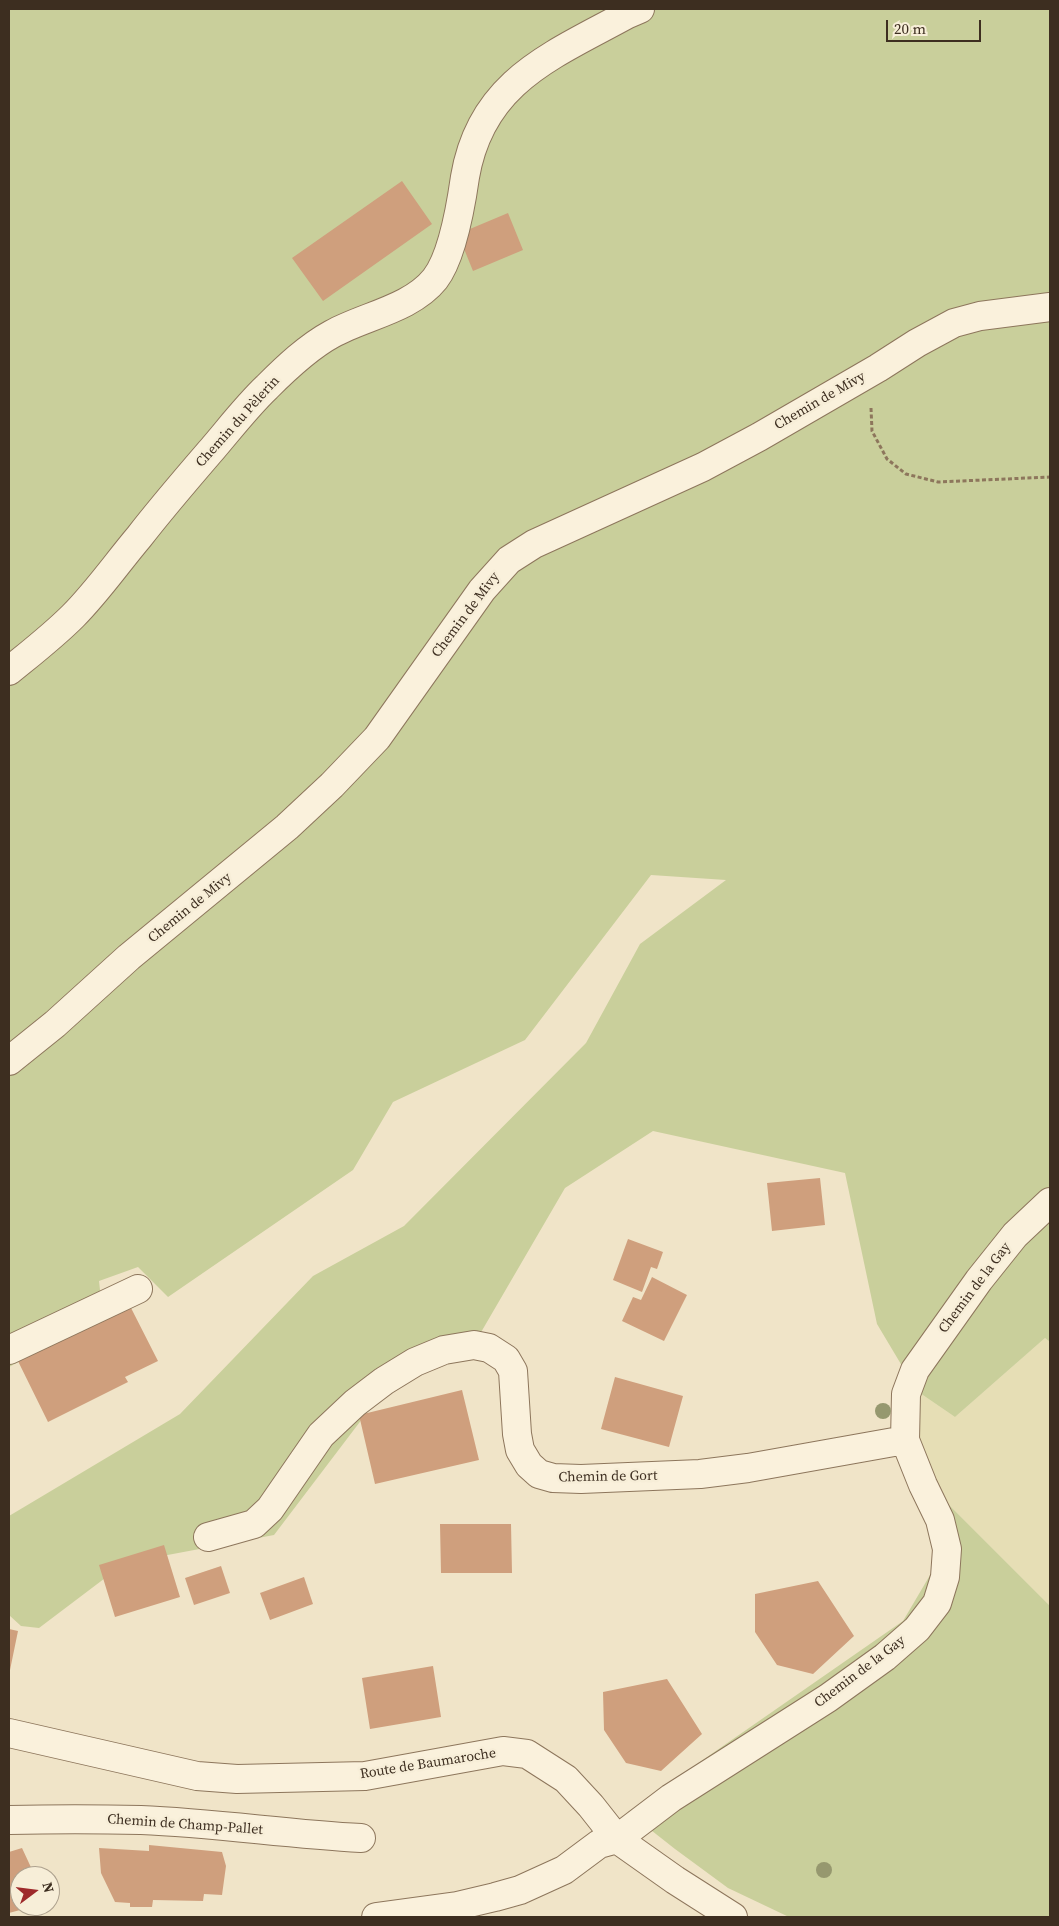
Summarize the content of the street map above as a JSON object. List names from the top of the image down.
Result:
{
  "streets": {
    "street": [
      "Chemin de Mivy",
      "Chemin du Pèlerin",
      "Chemin de la Gay",
      "Chemin de Gort",
      "Route de Baumaroche",
      "Chemin de Champ-Pallet"
    ]
  },
  "crossings": [
    ["Chemin de la Gay", "Chemin de Gort"],
    ["Chemin de la Gay", "Route de Baumaroche"]
  ],
  "scale_bar": "20 m",
  "north": "right"
}
